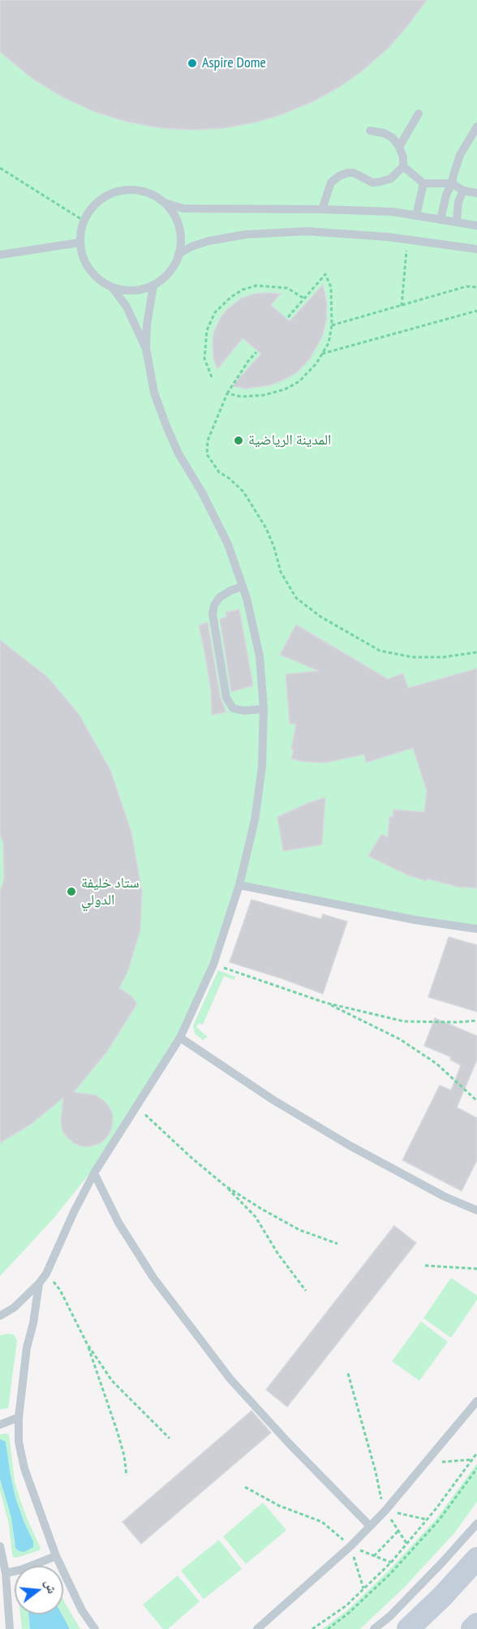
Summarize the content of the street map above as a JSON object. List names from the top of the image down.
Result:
{
  "places": ["Aspire Dome", "المدينة الرياضية", "ستاد خليفة الدولي"],
  "north": "right"
}
